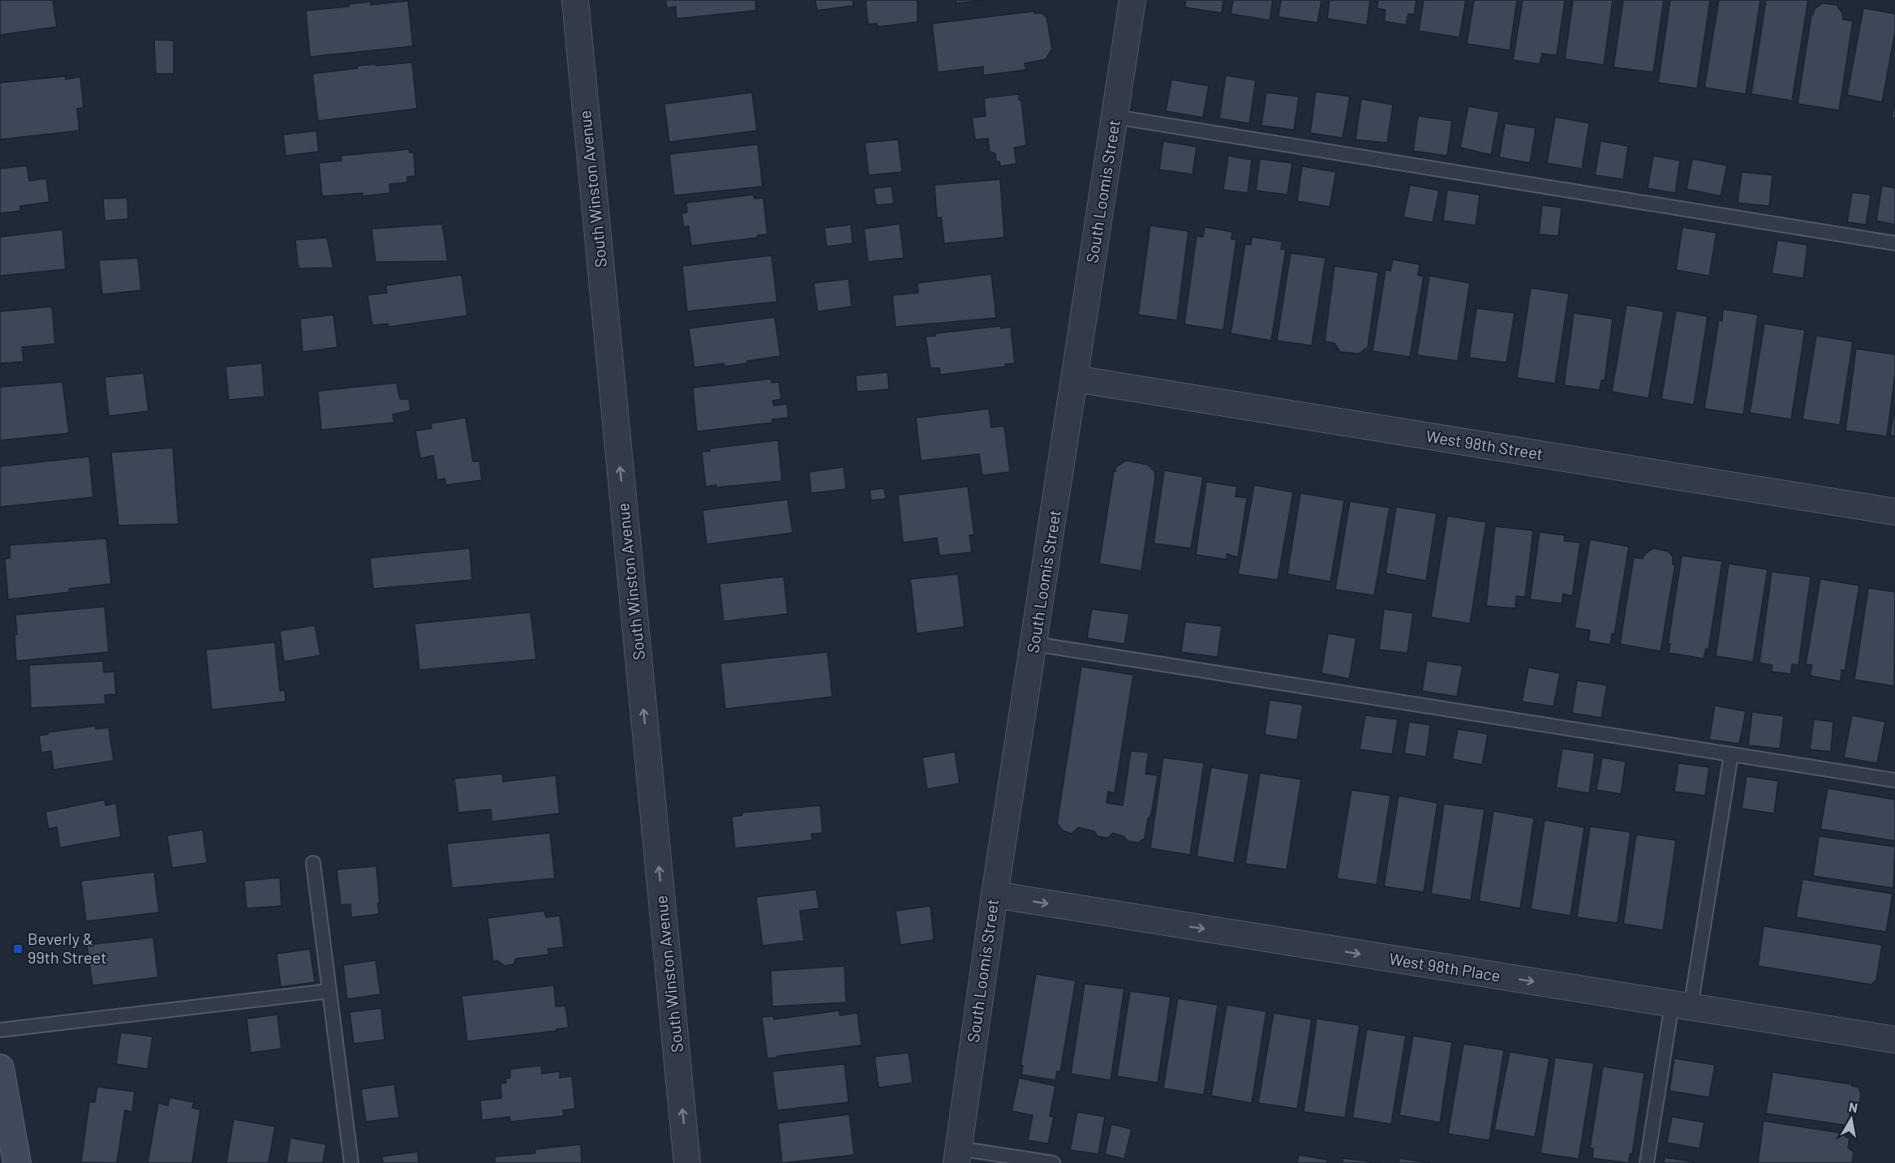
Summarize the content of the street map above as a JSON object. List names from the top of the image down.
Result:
{
  "streets": {
    "street": [
      "South Winston Avenue",
      "South Loomis Street",
      "West 98th Street",
      "West 98th Place"
    ]
  },
  "crossings": [
    ["South Loomis Street", "West 98th Street"],
    ["South Loomis Street", "West 98th Place"]
  ],
  "one_way": ["South Winston Avenue", "West 98th Place"],
  "places": {
    "transit": ["Beverly & 99th Street"]
  },
  "north": "top"
}
